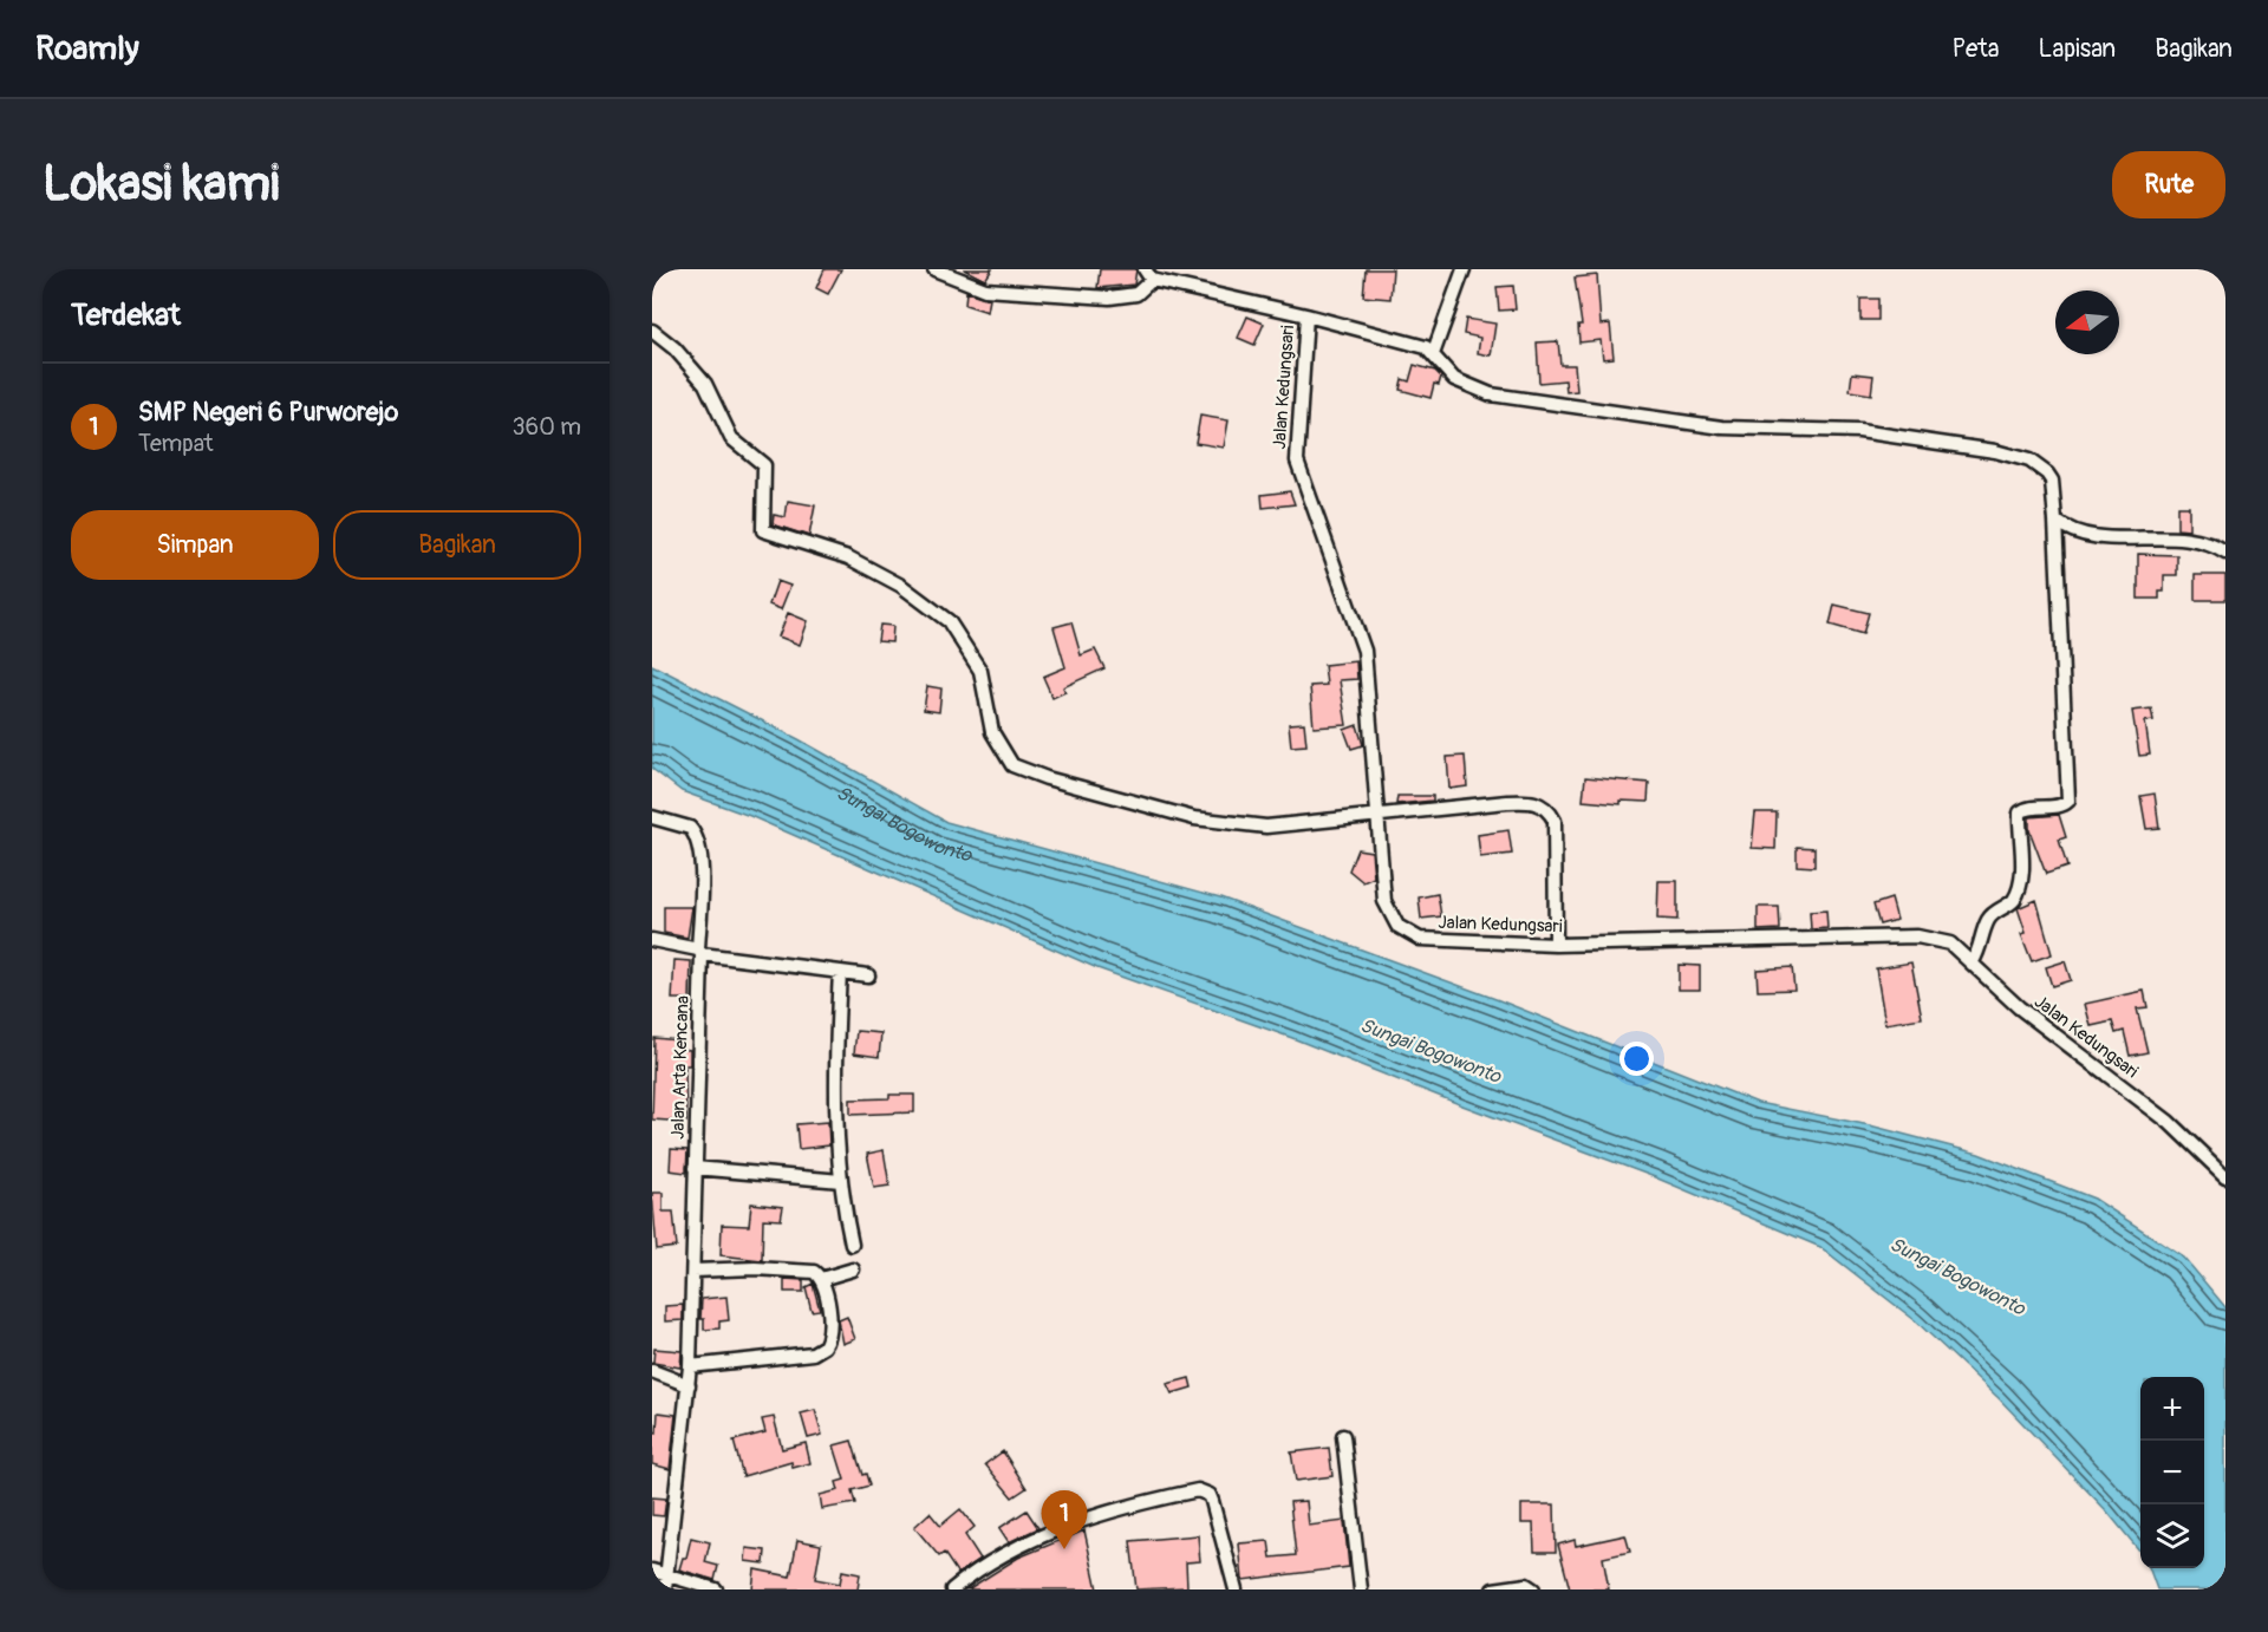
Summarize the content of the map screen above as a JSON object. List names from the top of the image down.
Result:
{
  "streets": {
    "street": ["Jalan Kedungsari", "Jalan Arta Kencana"]
  },
  "water": ["Sungai Bogowonto"],
  "north": "left",
  "page": {
    "header": "Roamly",
    "nav": ["Peta", "Lapisan", "Bagikan"],
    "buttons": [
      "Rute",
      ["Simpan", "Bagikan"]
    ],
    "title": "Lokasi kami",
    "heading": "Terdekat",
    "list": [
      {
        "mark": "1",
        "name": "SMP Negeri 6 Purworejo",
        "note": "Tempat",
        "value": "360 m"
      }
    ],
    "map_buttons": ["+", "−"],
    "pins": "1"
  }
}
